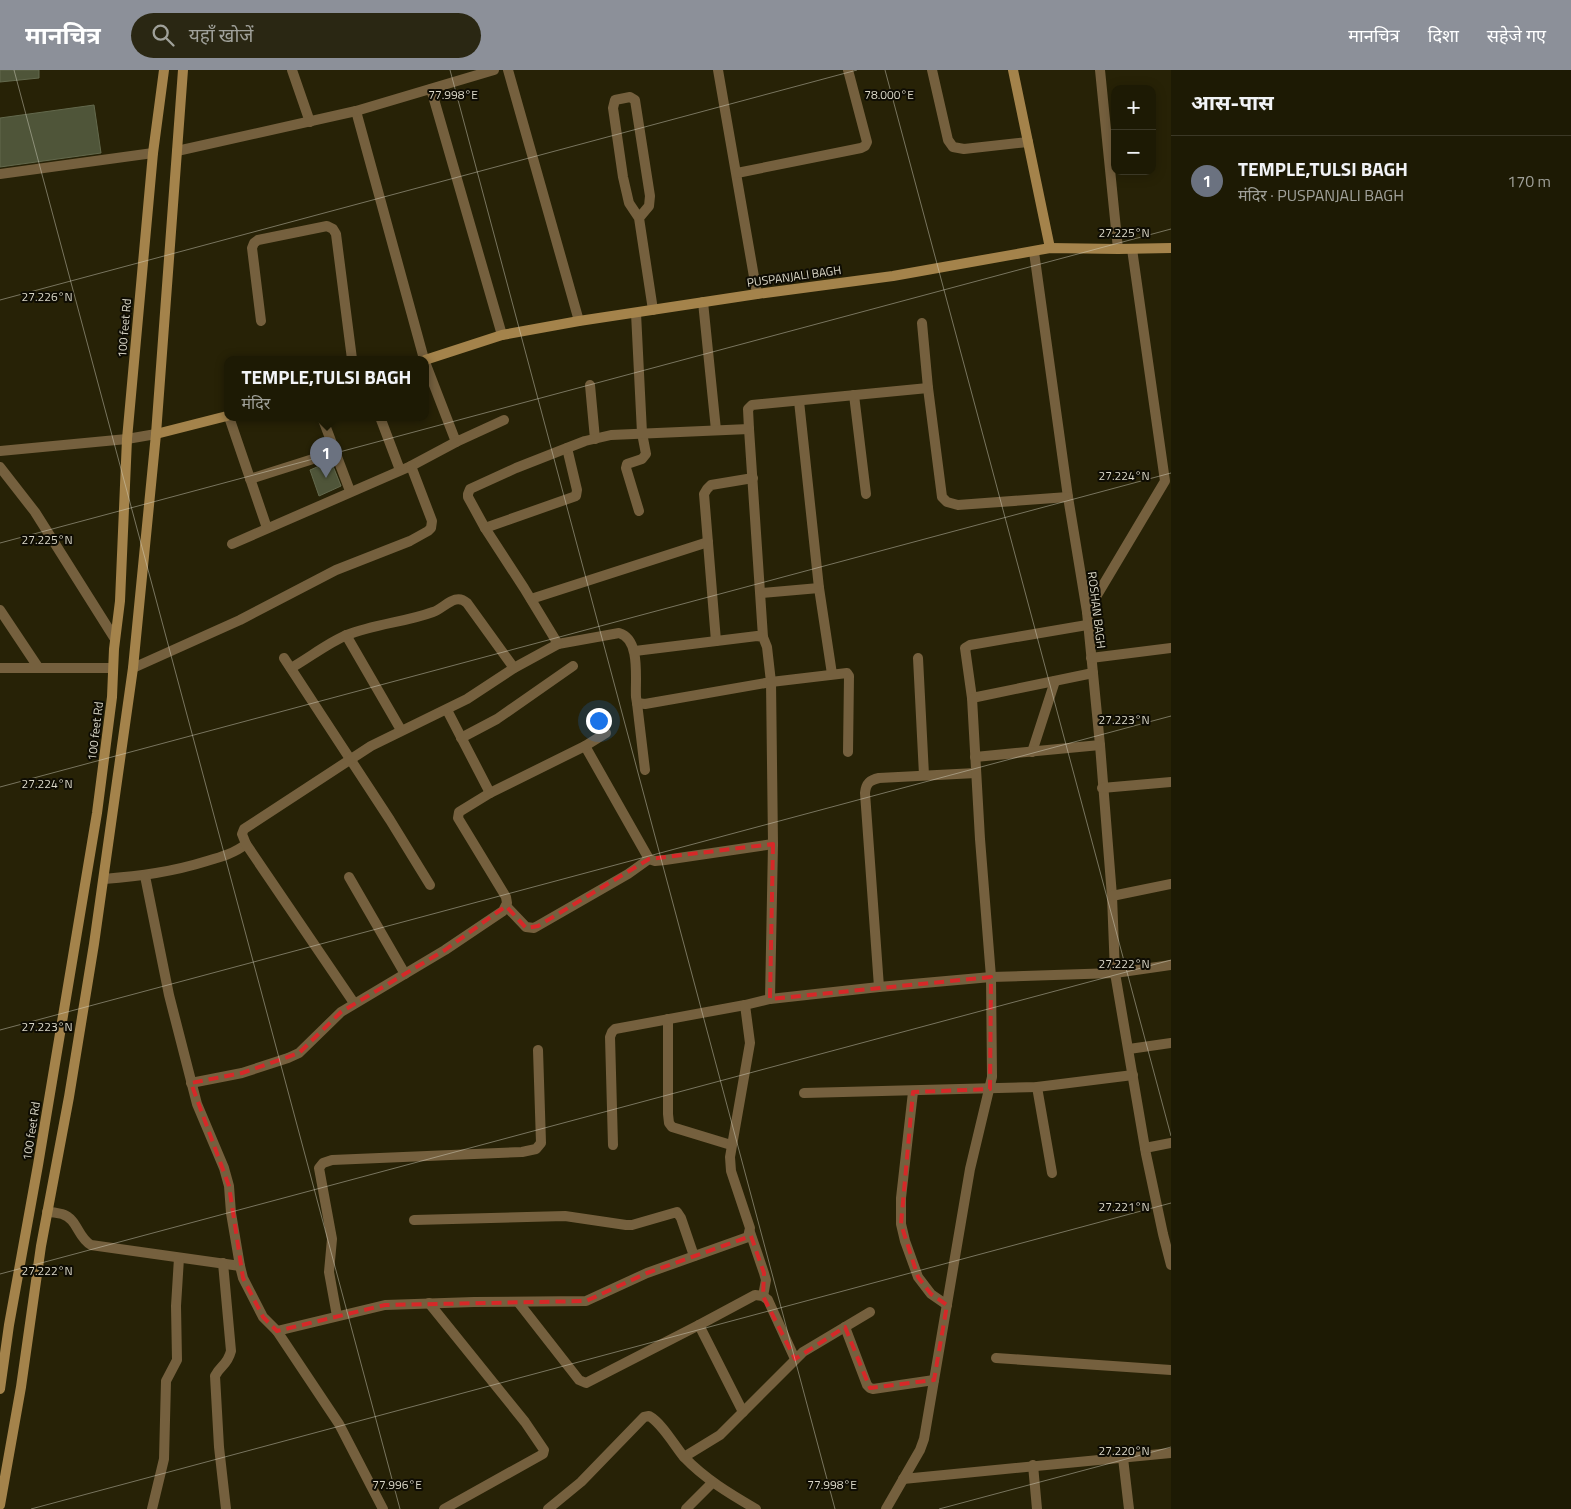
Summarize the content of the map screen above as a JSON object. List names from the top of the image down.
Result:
{
  "streets": {
    "main road": ["PUSPANJALI BAGH", "100 feet Rd"],
    "street": ["ROSHAN BAGH"]
  },
  "crossings": [
    ["PUSPANJALI BAGH", "ROSHAN BAGH"]
  ],
  "page": {
    "header": "मानचित्र",
    "search": "यहाँ खोजें",
    "nav": ["मानचित्र", "दिशा", "सहेजे गए"],
    "heading": "आस-पास",
    "map_buttons": ["+", "−"],
    "list": [
      {
        "mark": "1",
        "name": "TEMPLE,TULSI BAGH",
        "note": "मंदिर · PUSPANJALI BAGH",
        "value": "170 m"
      }
    ],
    "popup": ["TEMPLE,TULSI BAGH", "मंदिर"],
    "pins": "1"
  },
  "coordinates": [
    "77.998°E",
    "78.000°E",
    "27.225°N",
    "27.226°N",
    "27.224°N",
    "27.223°N",
    "27.222°N",
    "27.221°N",
    "27.220°N",
    "77.996°E"
  ]
}
